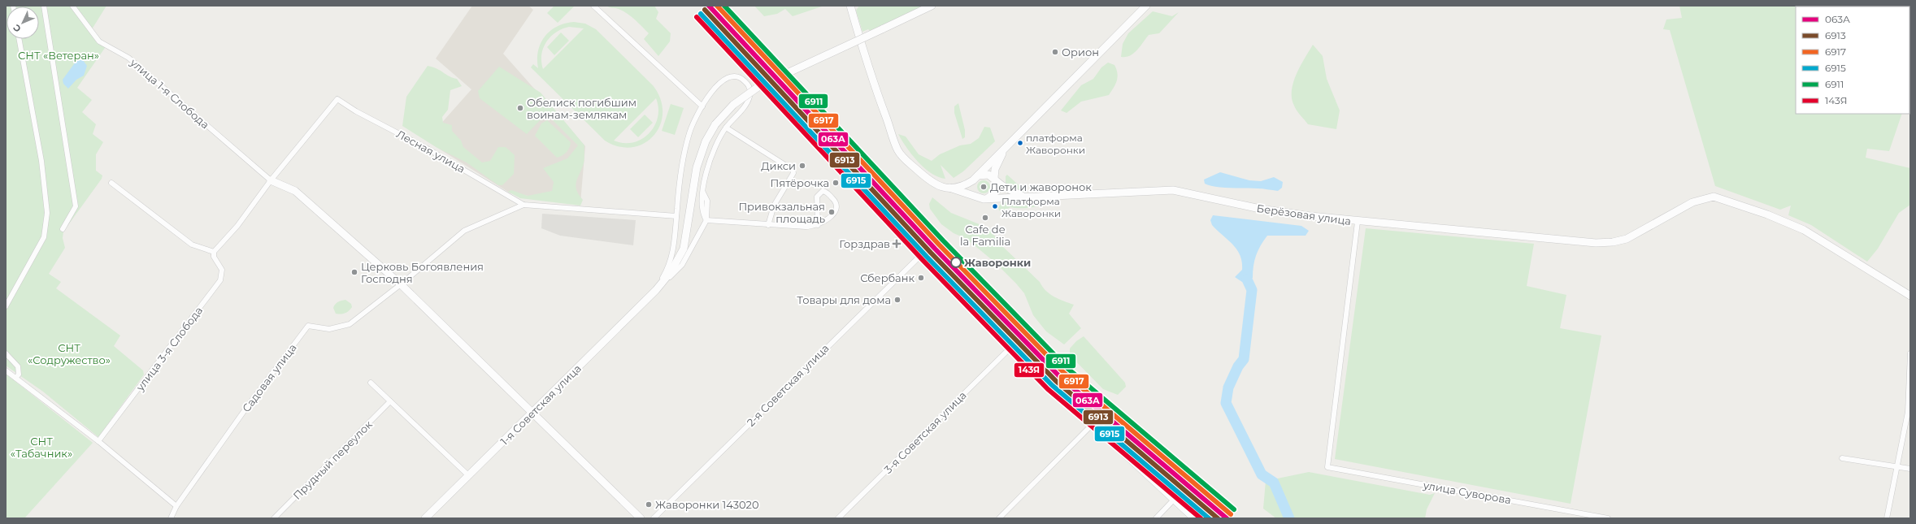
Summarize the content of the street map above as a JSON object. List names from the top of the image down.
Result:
{
  "streets": {
    "street": [
      "улица 1-я Слобода",
      "Лесная улица",
      "Берёзовая улица",
      "улица 3-я Слобода",
      "Садовая улица",
      "2-я Советская улица",
      "1-я Советская улица",
      "3-я Советская улица",
      "Прудный переулок",
      "улица Суворова"
    ]
  },
  "crossings": [
    ["улица 1-я Слобода", "Лесная улица"],
    ["Лесная улица", "Садовая улица"],
    ["Берёзовая улица", "улица Суворова"],
    ["2-я Советская улица", "3-я Советская улица"]
  ],
  "parks": ["СНТ «Ветеран»", "СНТ «Содружество»", "СНТ «Табачник»"],
  "places": {
    "other": [
      "Орион",
      "Обелиск погибшим воинам-землякам",
      "платформа Жаворонки",
      "Дикси",
      "Пятёрочка",
      "Дети и жаворонок",
      "Платформа Жаворонки",
      "Привокзальная площадь",
      "Cafe de la Familia",
      "Жаворонки",
      "Церковь Богоявления Господня",
      "Сбербанк",
      "Товары для дома",
      "Жаворонки 143020"
    ],
    "health": ["Горздрав"]
  },
  "lines": [
    "transit line 063А",
    "transit line 6917",
    "transit line 6911",
    "transit line 6913",
    "transit line 6915",
    "transit line 143Я"
  ],
  "legend": [
    "063А",
    "6913",
    "6917",
    "6915",
    "6911",
    "143Я"
  ],
  "north": "bottom left"
}
